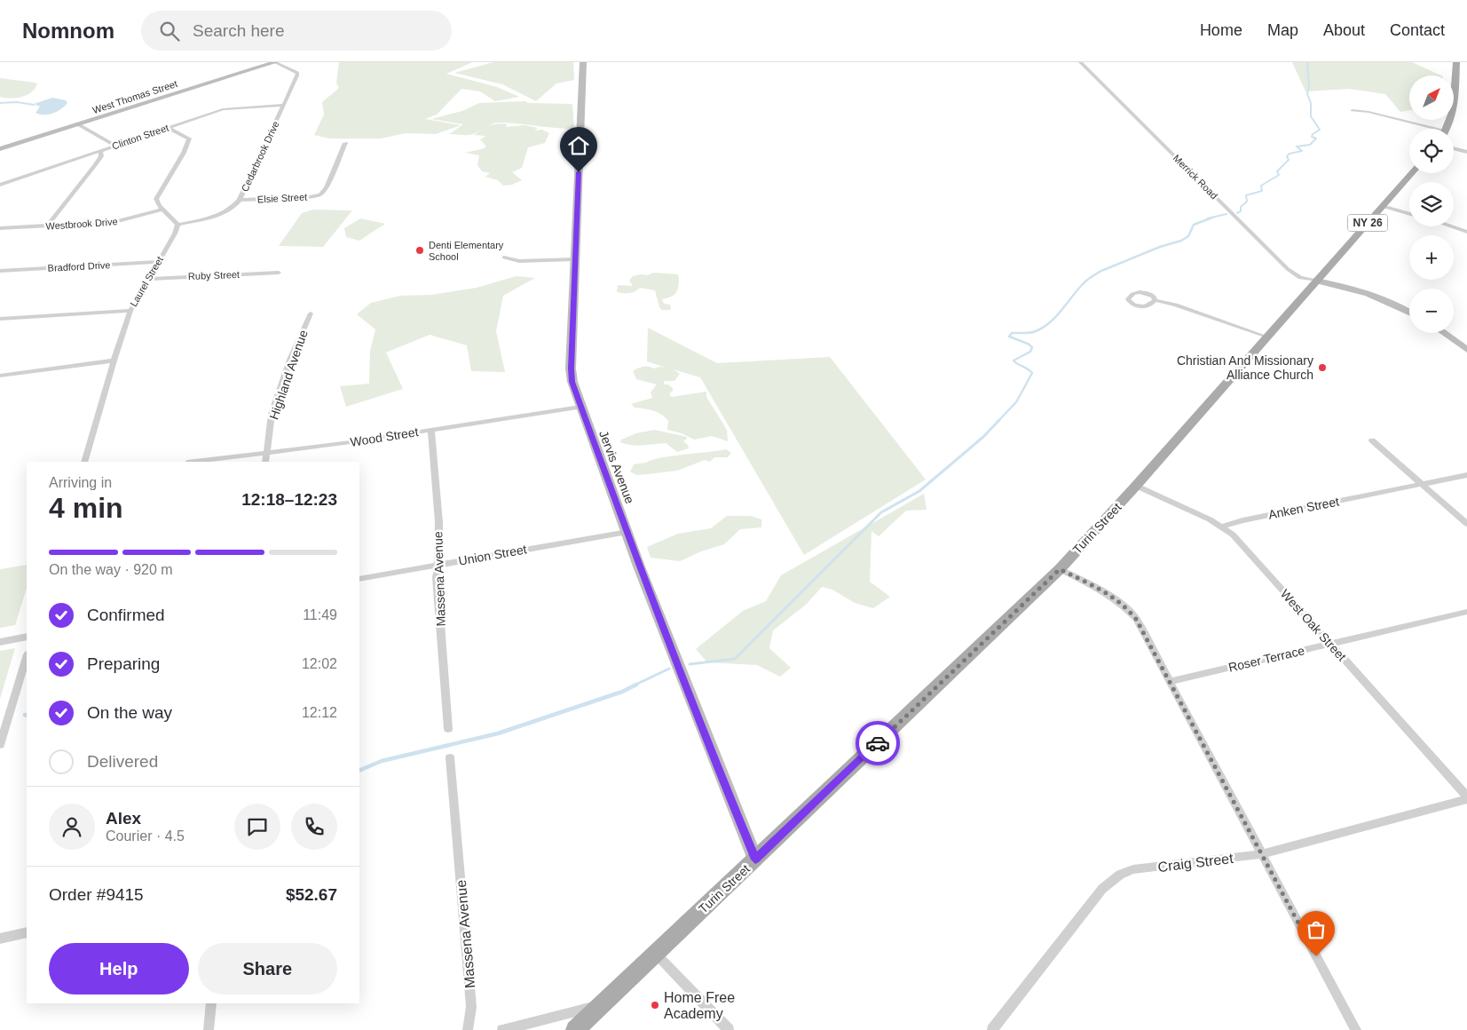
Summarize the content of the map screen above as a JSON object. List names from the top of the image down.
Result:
{
  "streets": {
    "main road": ["NY 26", "Turin Street"],
    "street": [
      "West Thomas Street",
      "Clinton Street",
      "Cedarbrook Drive",
      "Merrick Road",
      "Elsie Street",
      "Westbrook Drive",
      "Bradford Drive",
      "Ruby Street",
      "Laurel Street",
      "Highland Avenue",
      "Wood Street",
      "Jervis Avenue",
      "Anken Street",
      "Union Street",
      "Massena Avenue",
      "West Oak Street",
      "Roser Terrace",
      "Craig Street"
    ]
  },
  "crossings": [
    ["West Thomas Street", "Cedarbrook Drive"],
    ["Clinton Street", "Cedarbrook Drive"],
    ["Cedarbrook Drive", "Elsie Street"],
    ["Cedarbrook Drive", "Laurel Street"],
    ["Merrick Road", "Turin Street"],
    ["Bradford Drive", "Laurel Street"],
    ["Ruby Street", "Laurel Street"],
    ["Highland Avenue", "Wood Street"],
    ["Wood Street", "Jervis Avenue"],
    ["Wood Street", "Massena Avenue"],
    ["Jervis Avenue", "Turin Street"],
    ["Jervis Avenue", "Union Street"],
    ["Anken Street", "West Oak Street"],
    ["Turin Street", "West Oak Street"],
    ["Union Street", "Massena Avenue"],
    ["West Oak Street", "Roser Terrace"],
    ["West Oak Street", "Craig Street"]
  ],
  "places": ["Denti Elementary School", "Christian And Missionary Alliance Church", "Home Free Academy"],
  "north": "top right",
  "page": {
    "header": "Nomnom",
    "search": "Search here",
    "nav": [
      "Home",
      "Map",
      "About",
      "Contact"
    ],
    "map_buttons": ["+", "−"],
    "heading": ["4 min", "Arriving in", "12:18–12:23"],
    "panel": [
      "Alex",
      "Courier · 4.5",
      "Order #9415",
      "$52.67"
    ],
    "bar": "On the way · 920 m",
    "list": [
      ["Confirmed", "11:49"],
      ["Preparing", "12:02"],
      ["On the way", "12:12"],
      "Delivered"
    ],
    "buttons": ["Help", "Share"]
  }
}
